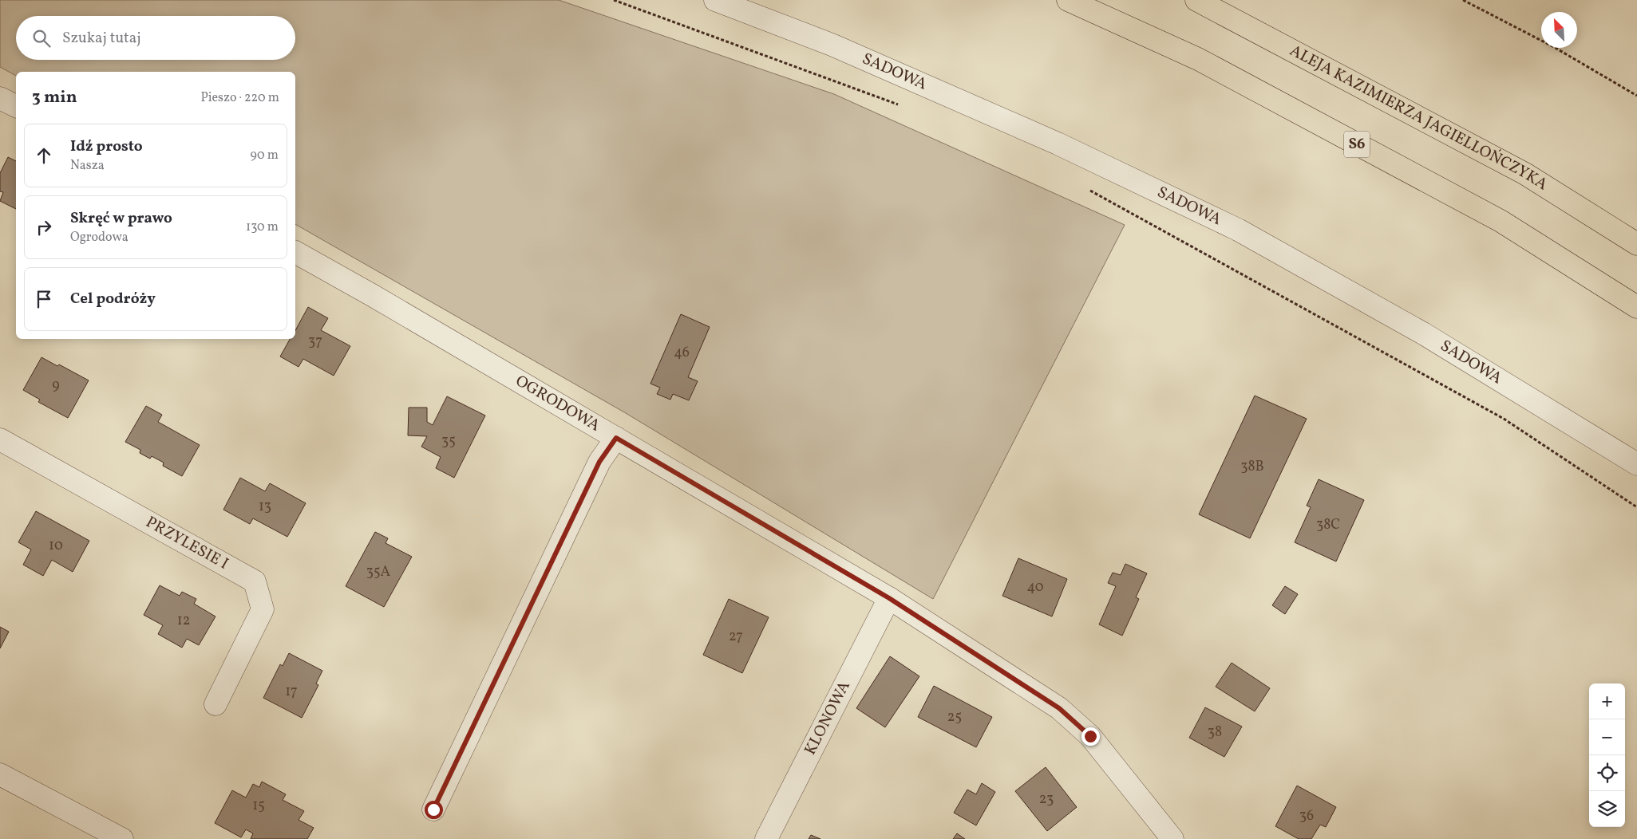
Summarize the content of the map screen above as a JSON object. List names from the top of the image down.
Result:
{
  "streets": {
    "highway": ["ALEJA KAZIMIERZA JAGIELLOŃCZYKA", "S6"],
    "street": [
      "SADOWA",
      "OGRODOWA",
      "PRZYLESIE I",
      "KLONOWA"
    ]
  },
  "crossings": [
    ["OGRODOWA", "KLONOWA"]
  ],
  "house_numbers": [
    "37",
    "46",
    "9",
    "35",
    "38B",
    "13",
    "38C",
    "10",
    "35A",
    "40",
    "12",
    "27",
    "17",
    "25",
    "38",
    "23",
    "15",
    "36"
  ],
  "north": "top left",
  "page": {
    "search": "Szukaj tutaj",
    "heading": ["3 min", "Pieszo · 220 m"],
    "list": [
      ["Idź prosto", "Nasza", "90 m"],
      ["Skręć w prawo", "Ogrodowa", "130 m"],
      "Cel podróży"
    ],
    "map_buttons": ["+", "−"]
  }
}
